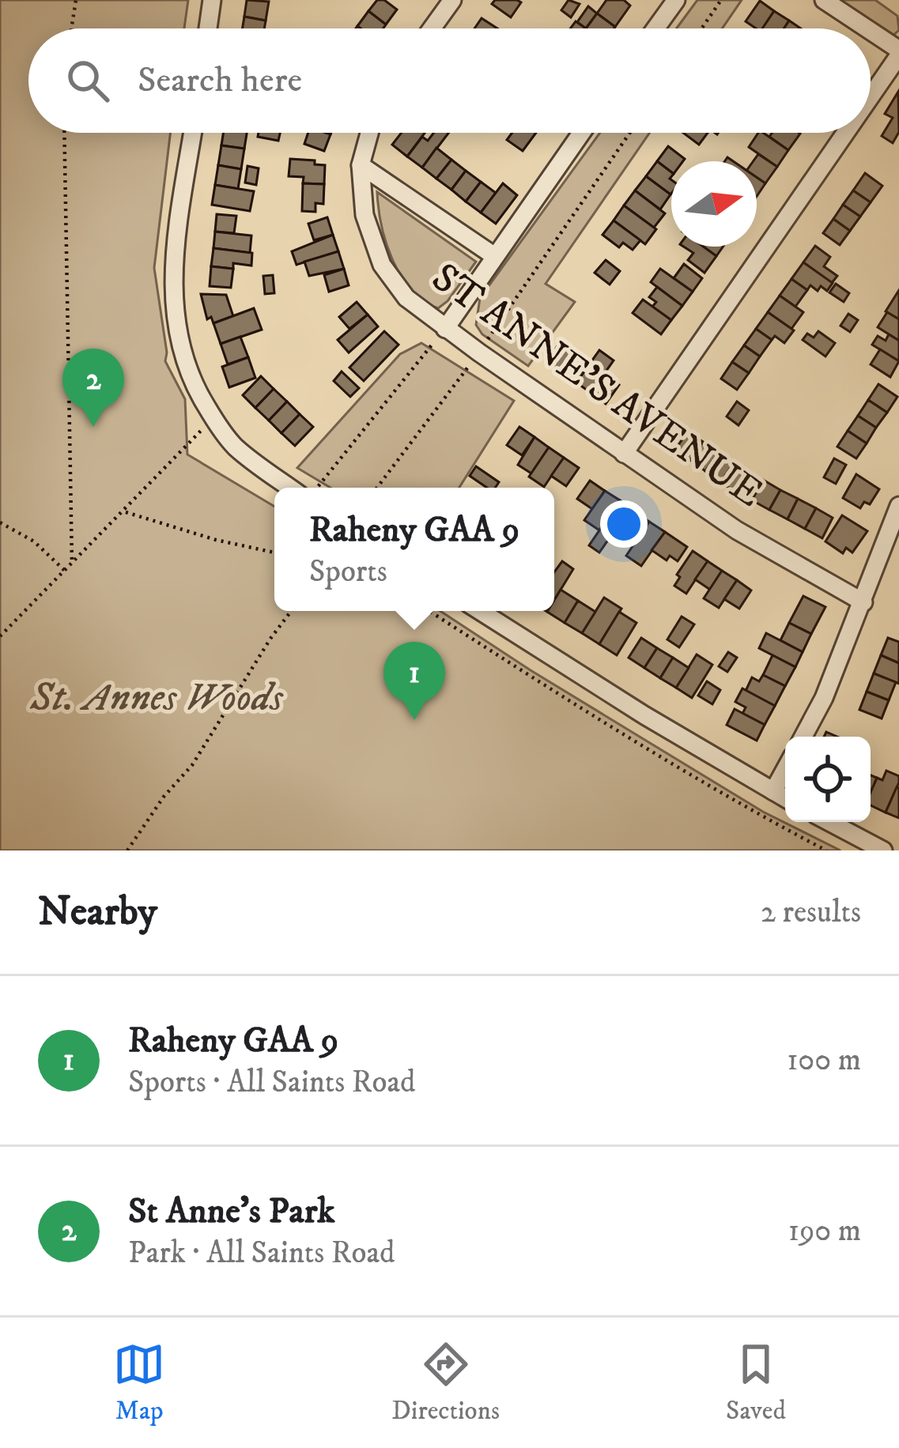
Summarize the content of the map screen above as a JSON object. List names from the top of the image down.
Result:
{
  "streets": {
    "street": ["ST ANNE'S AVENUE"]
  },
  "parks": ["St. Annes Woods"],
  "north": "right",
  "page": {
    "search": "Search here",
    "pins": ["2", "1"],
    "popup": ["Raheny GAA 9", "Sports"],
    "heading": ["Nearby", "2 results"],
    "list": [
      {
        "mark": "1",
        "name": "Raheny GAA 9",
        "note": "Sports · All Saints Road",
        "value": "100 m"
      },
      {
        "mark": "2",
        "name": "St Anne's Park",
        "note": "Park · All Saints Road",
        "value": "190 m"
      }
    ],
    "nav": ["Map", "Directions", "Saved"]
  }
}
